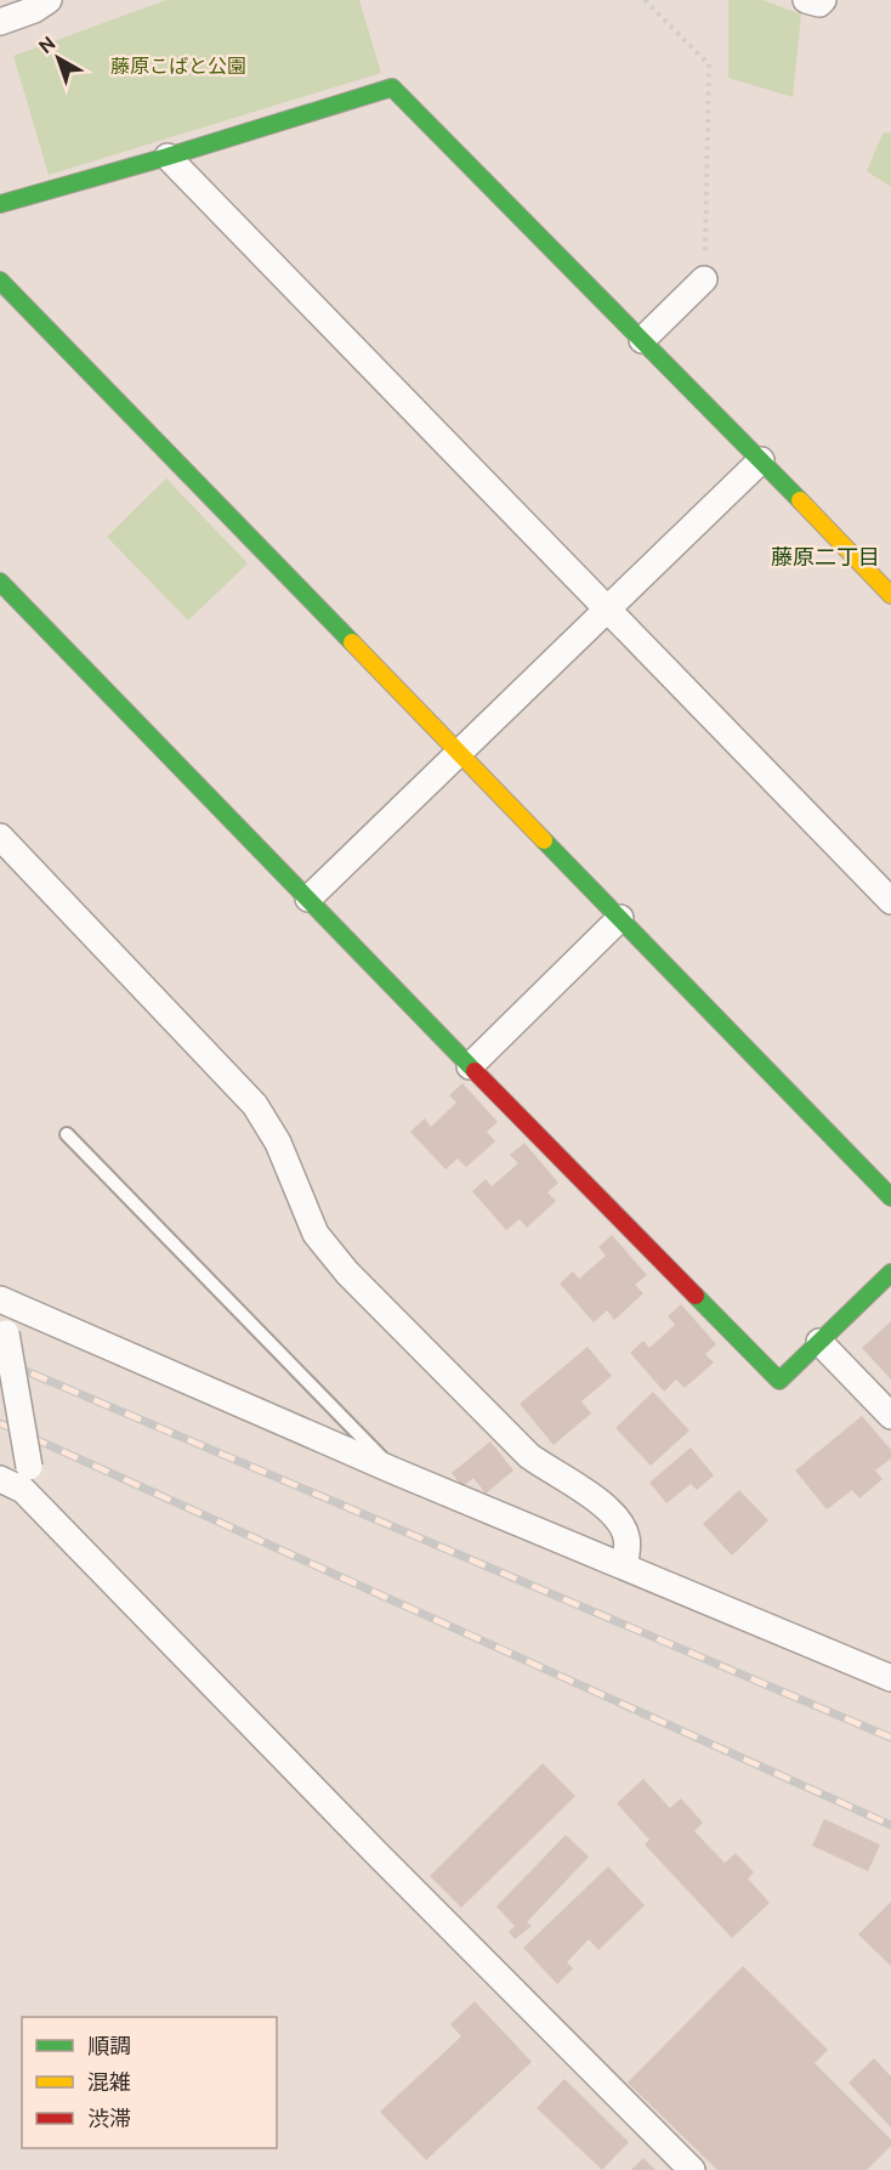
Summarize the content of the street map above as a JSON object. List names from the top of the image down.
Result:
{
  "districts": ["藤原二丁目"],
  "parks": ["藤原こばと公園"],
  "legend": ["順調", "混雑", "渋滞"],
  "north": "top left"
}
